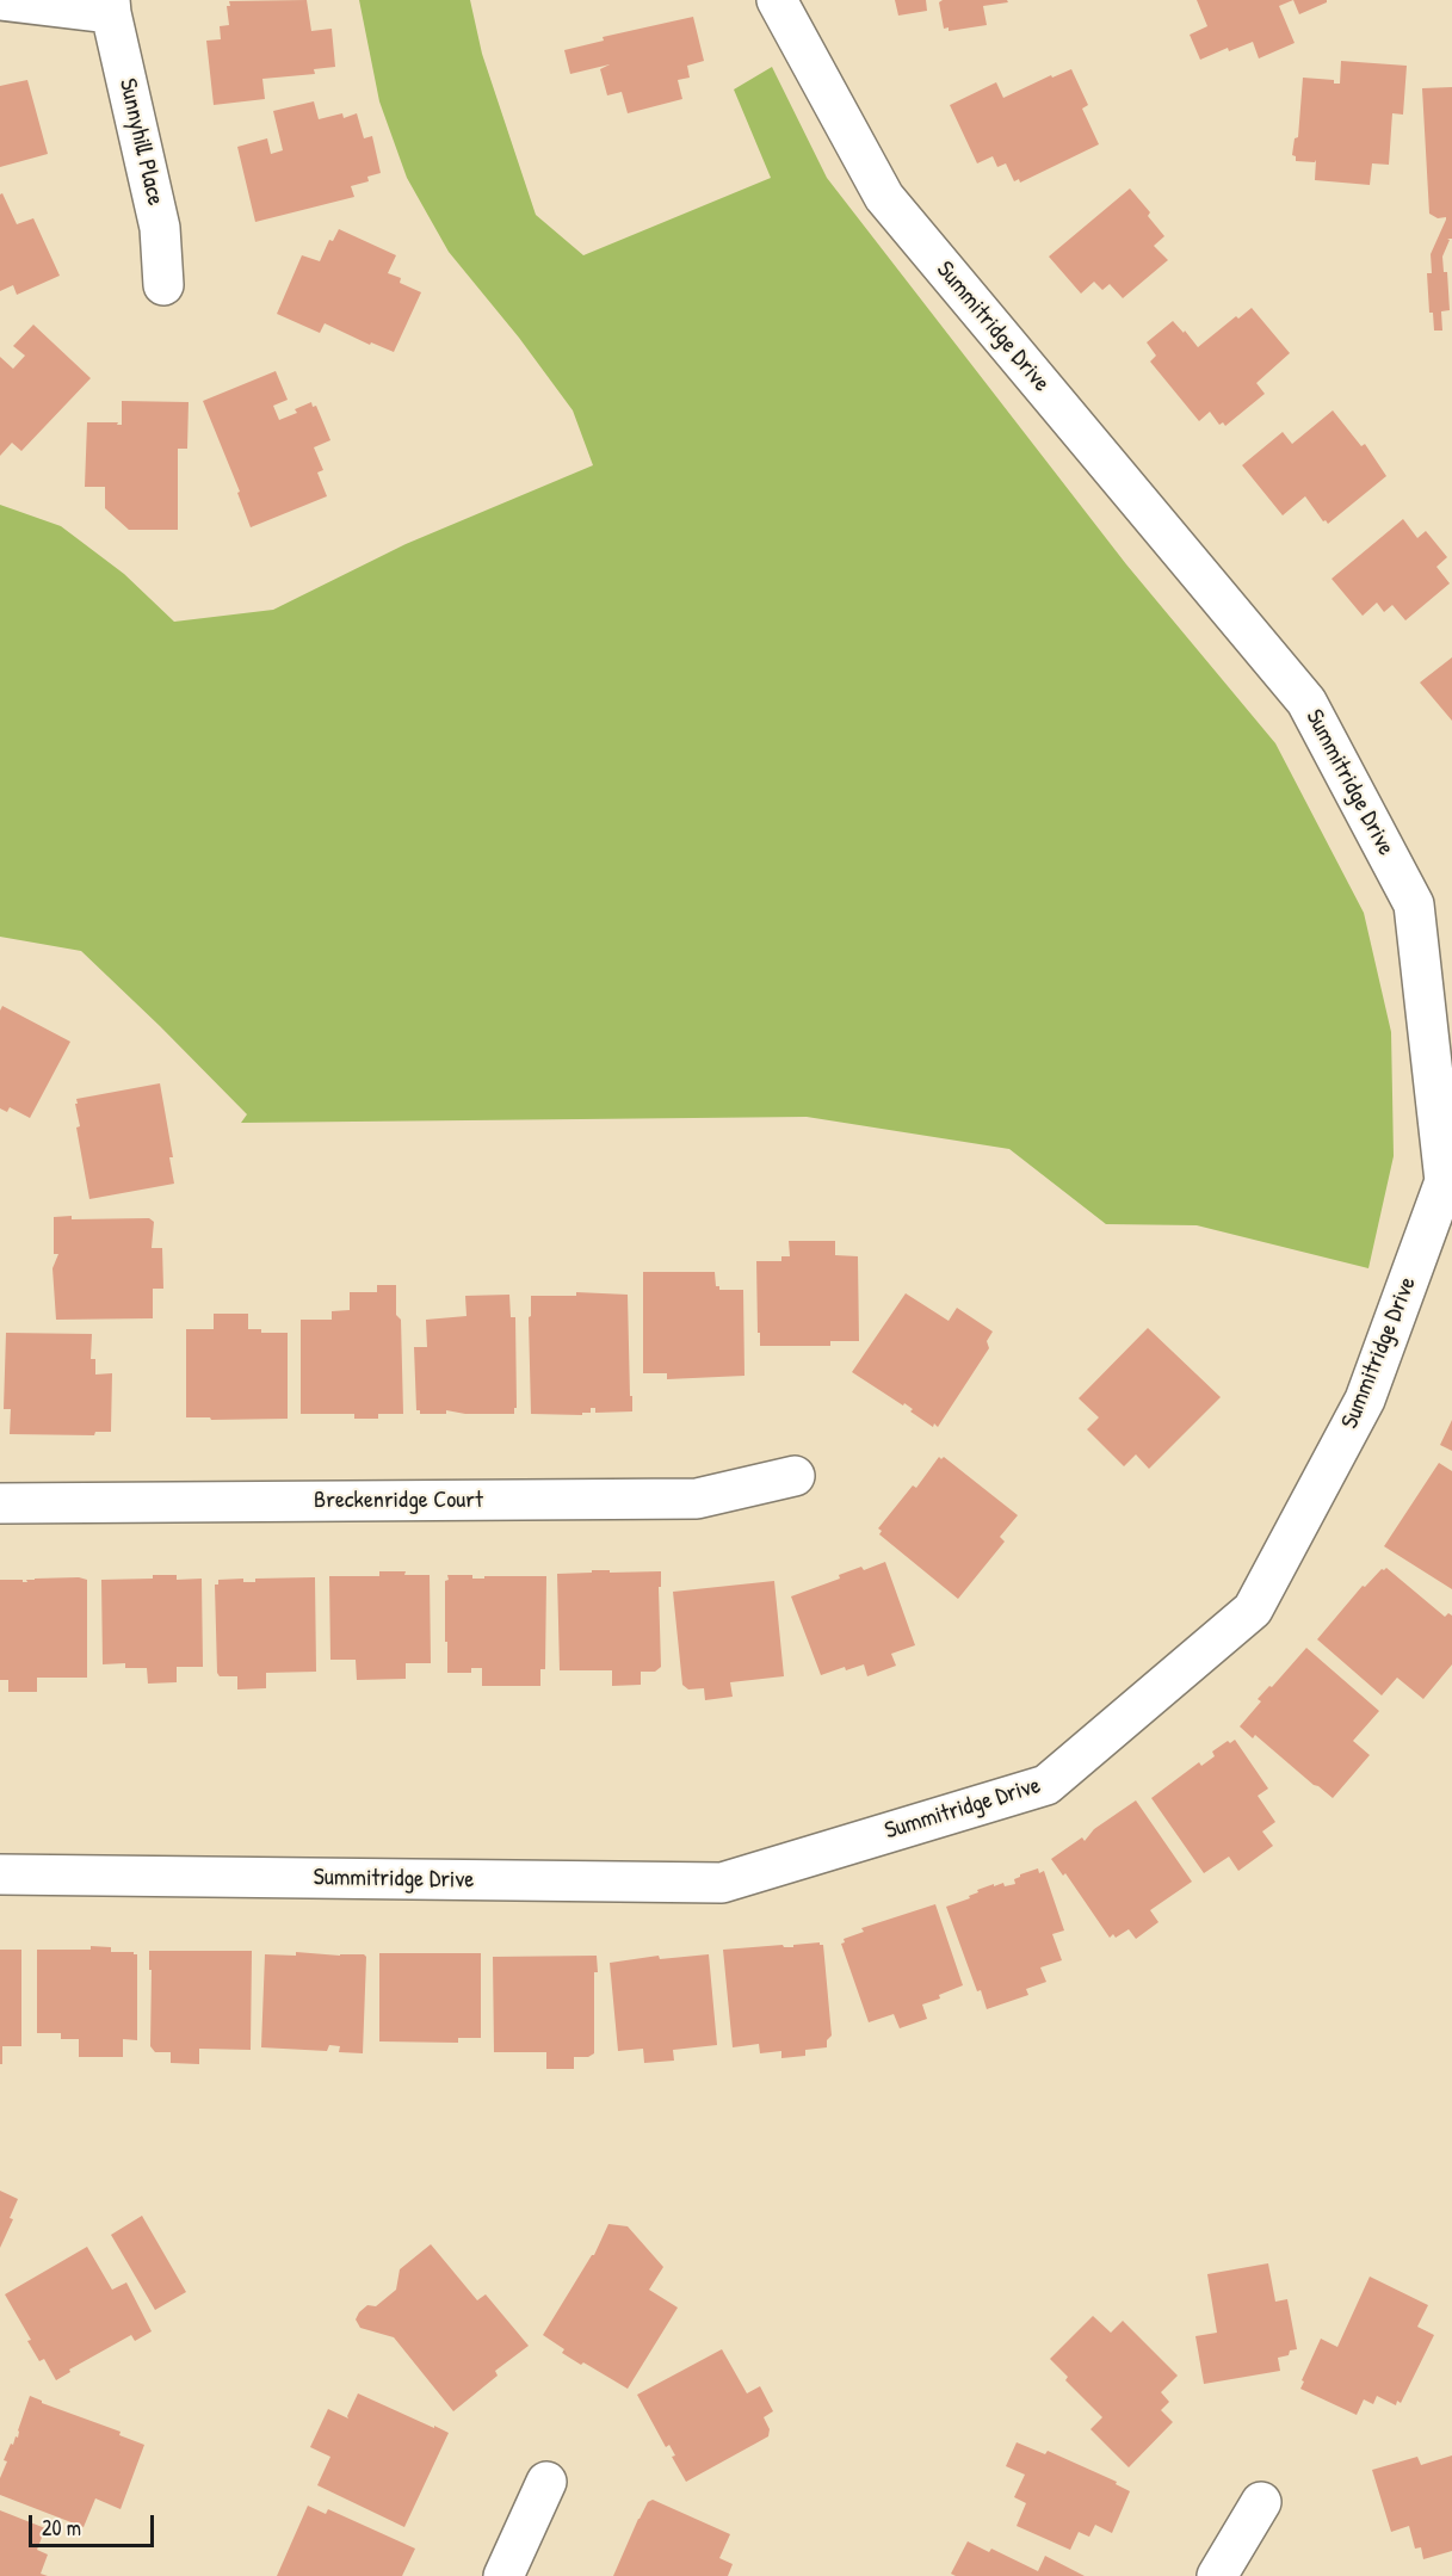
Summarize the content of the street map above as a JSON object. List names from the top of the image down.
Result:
{
  "streets": {
    "street": ["Sunnyhill Place", "Summitridge Drive", "Breckenridge Court"]
  },
  "scale_bar": "20 m"
}
